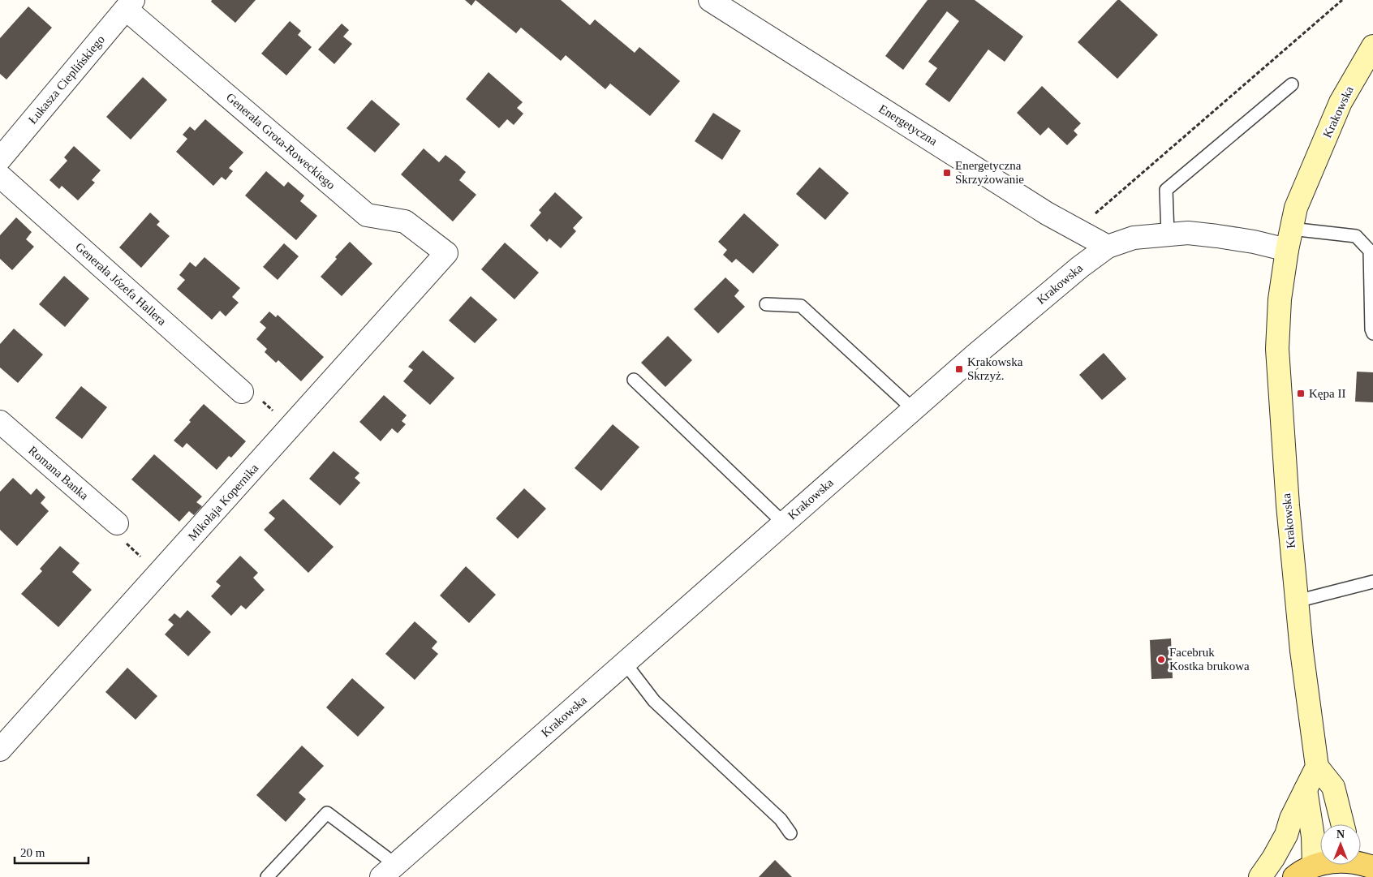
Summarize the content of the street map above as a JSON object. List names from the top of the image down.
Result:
{
  "streets": {
    "street": [
      "Łukasza Cieplińskiego",
      "Krakowska",
      "Energetyczna",
      "Generała Grota-Roweckiego",
      "Generała Józefa Hallera",
      "Romana Banka",
      "Mikołaja Kopernika"
    ]
  },
  "crossings": [
    ["Łukasza Cieplińskiego", "Generała Grota-Roweckiego"],
    ["Krakowska", "Energetyczna"],
    ["Generała Grota-Roweckiego", "Mikołaja Kopernika"]
  ],
  "places": {
    "transit": ["Energetyczna Skrzyżowanie", "Krakowska Skrzyż.", "Kępa II"],
    "other": ["Facebruk Kostka brukowa"]
  },
  "scale_bar": "20 m",
  "north": "top"
}
